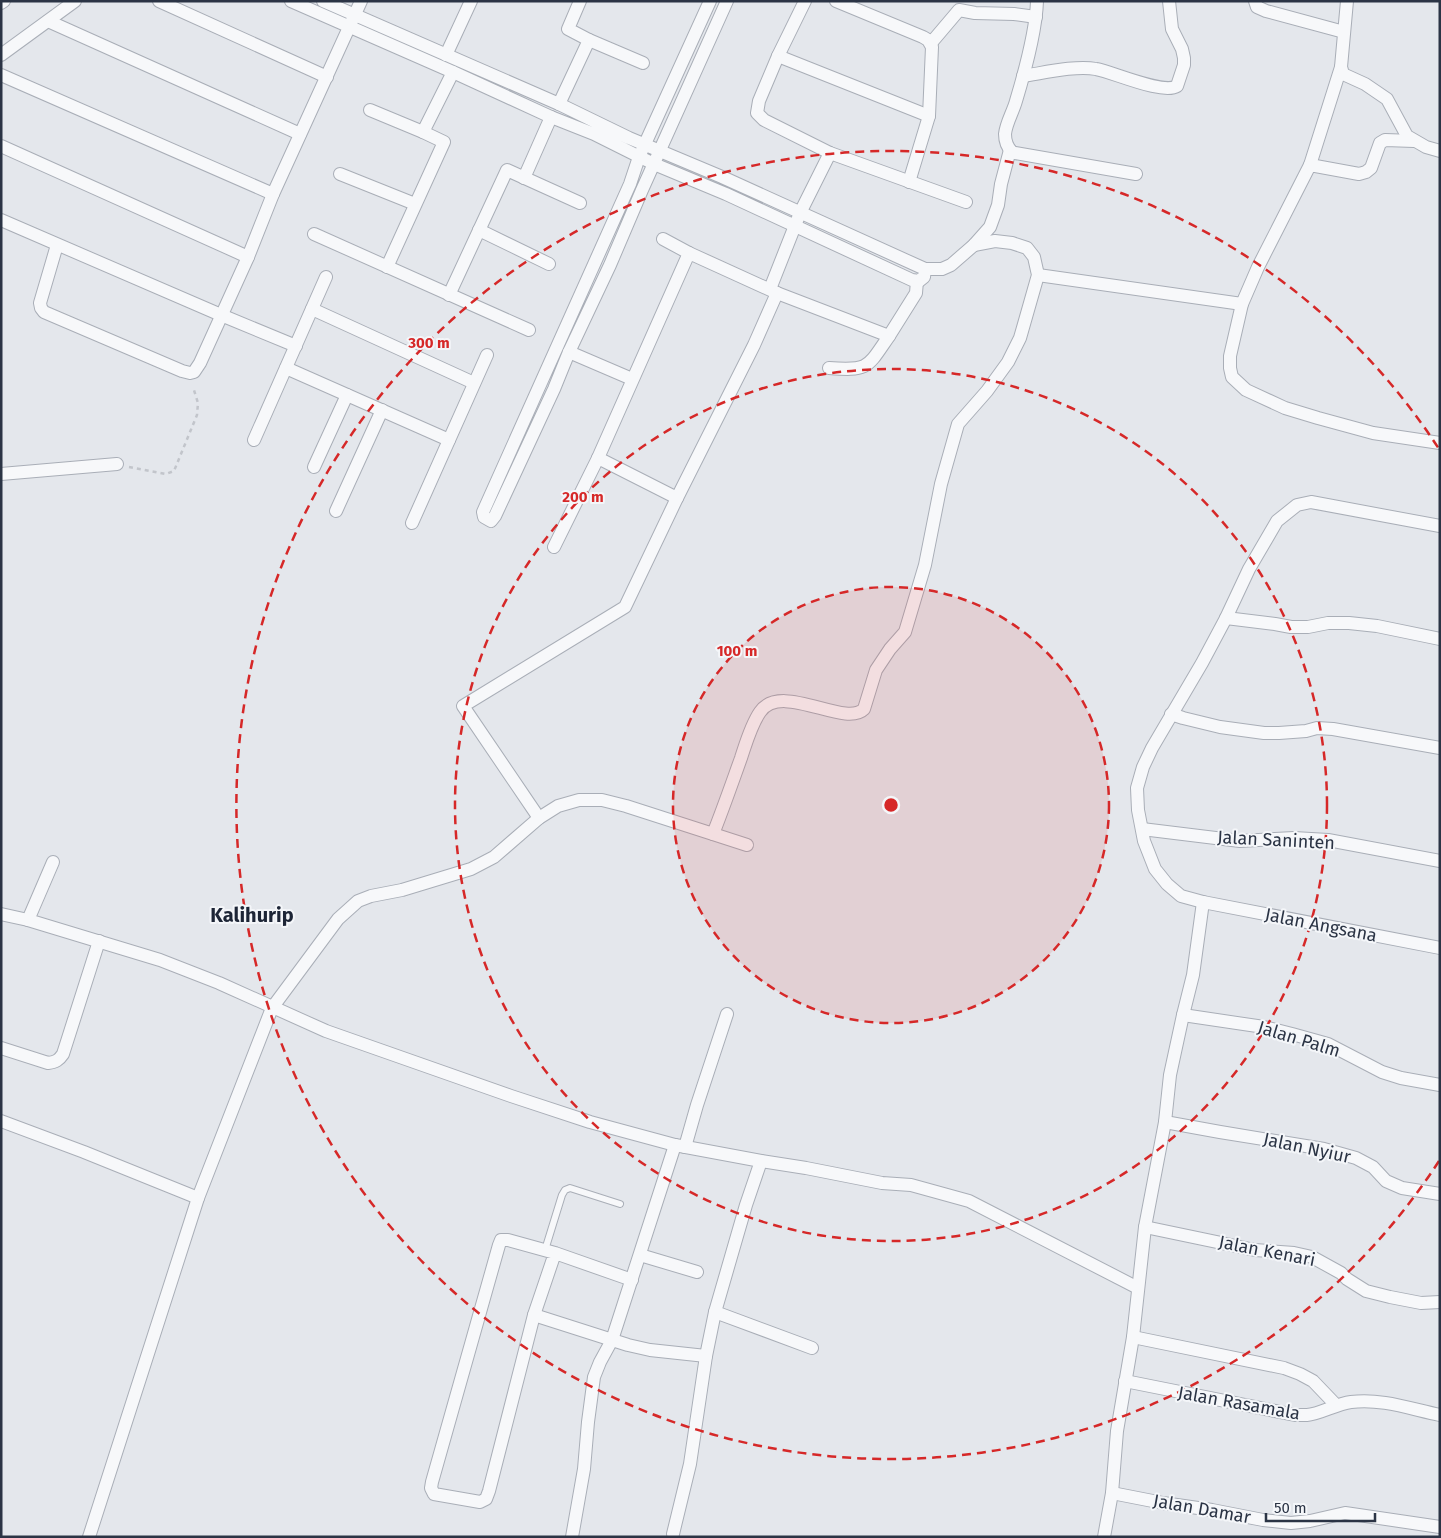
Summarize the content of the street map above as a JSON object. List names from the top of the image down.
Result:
{
  "streets": {
    "street": [
      "Jalan Saninten",
      "Jalan Angsana",
      "Jalan Palm",
      "Jalan Nyiur",
      "Jalan Kenari",
      "Jalan Rasamala",
      "Jalan Damar"
    ]
  },
  "crossings": [
    ["Jalan Saninten", "Jalan Angsana"]
  ],
  "districts": ["Kalihurip"],
  "scale_bar": "50 m",
  "rings": ["300 m", "200 m", "100 m"]
}
